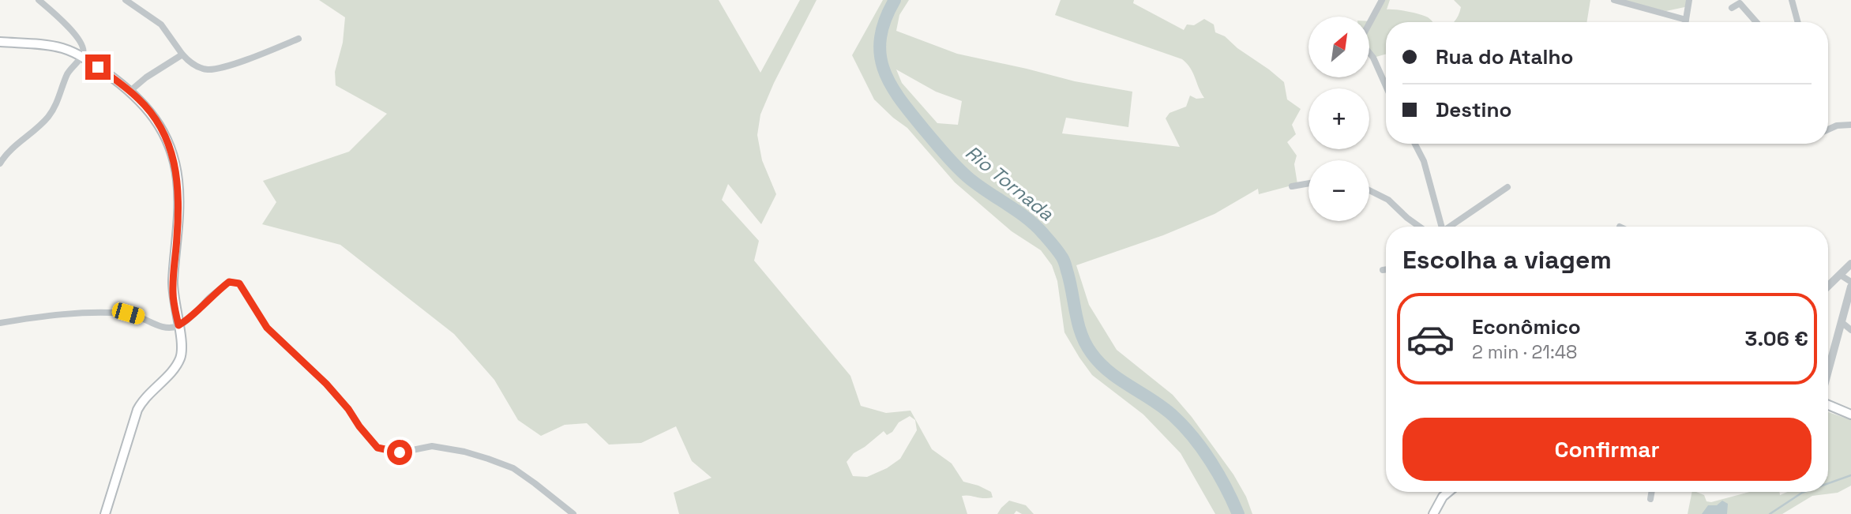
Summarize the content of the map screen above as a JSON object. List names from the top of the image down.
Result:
{
  "water": ["Rio Tornada"],
  "north": "top right",
  "page": {
    "map_buttons": ["+", "−"],
    "banner": ["Rua do Atalho", "Destino"],
    "heading": "Escolha a viagem",
    "list": [
      {
        "name": "Econômico",
        "note": "2 min · 21:48",
        "value": "3.06 €"
      }
    ],
    "buttons": "Confirmar"
  }
}
